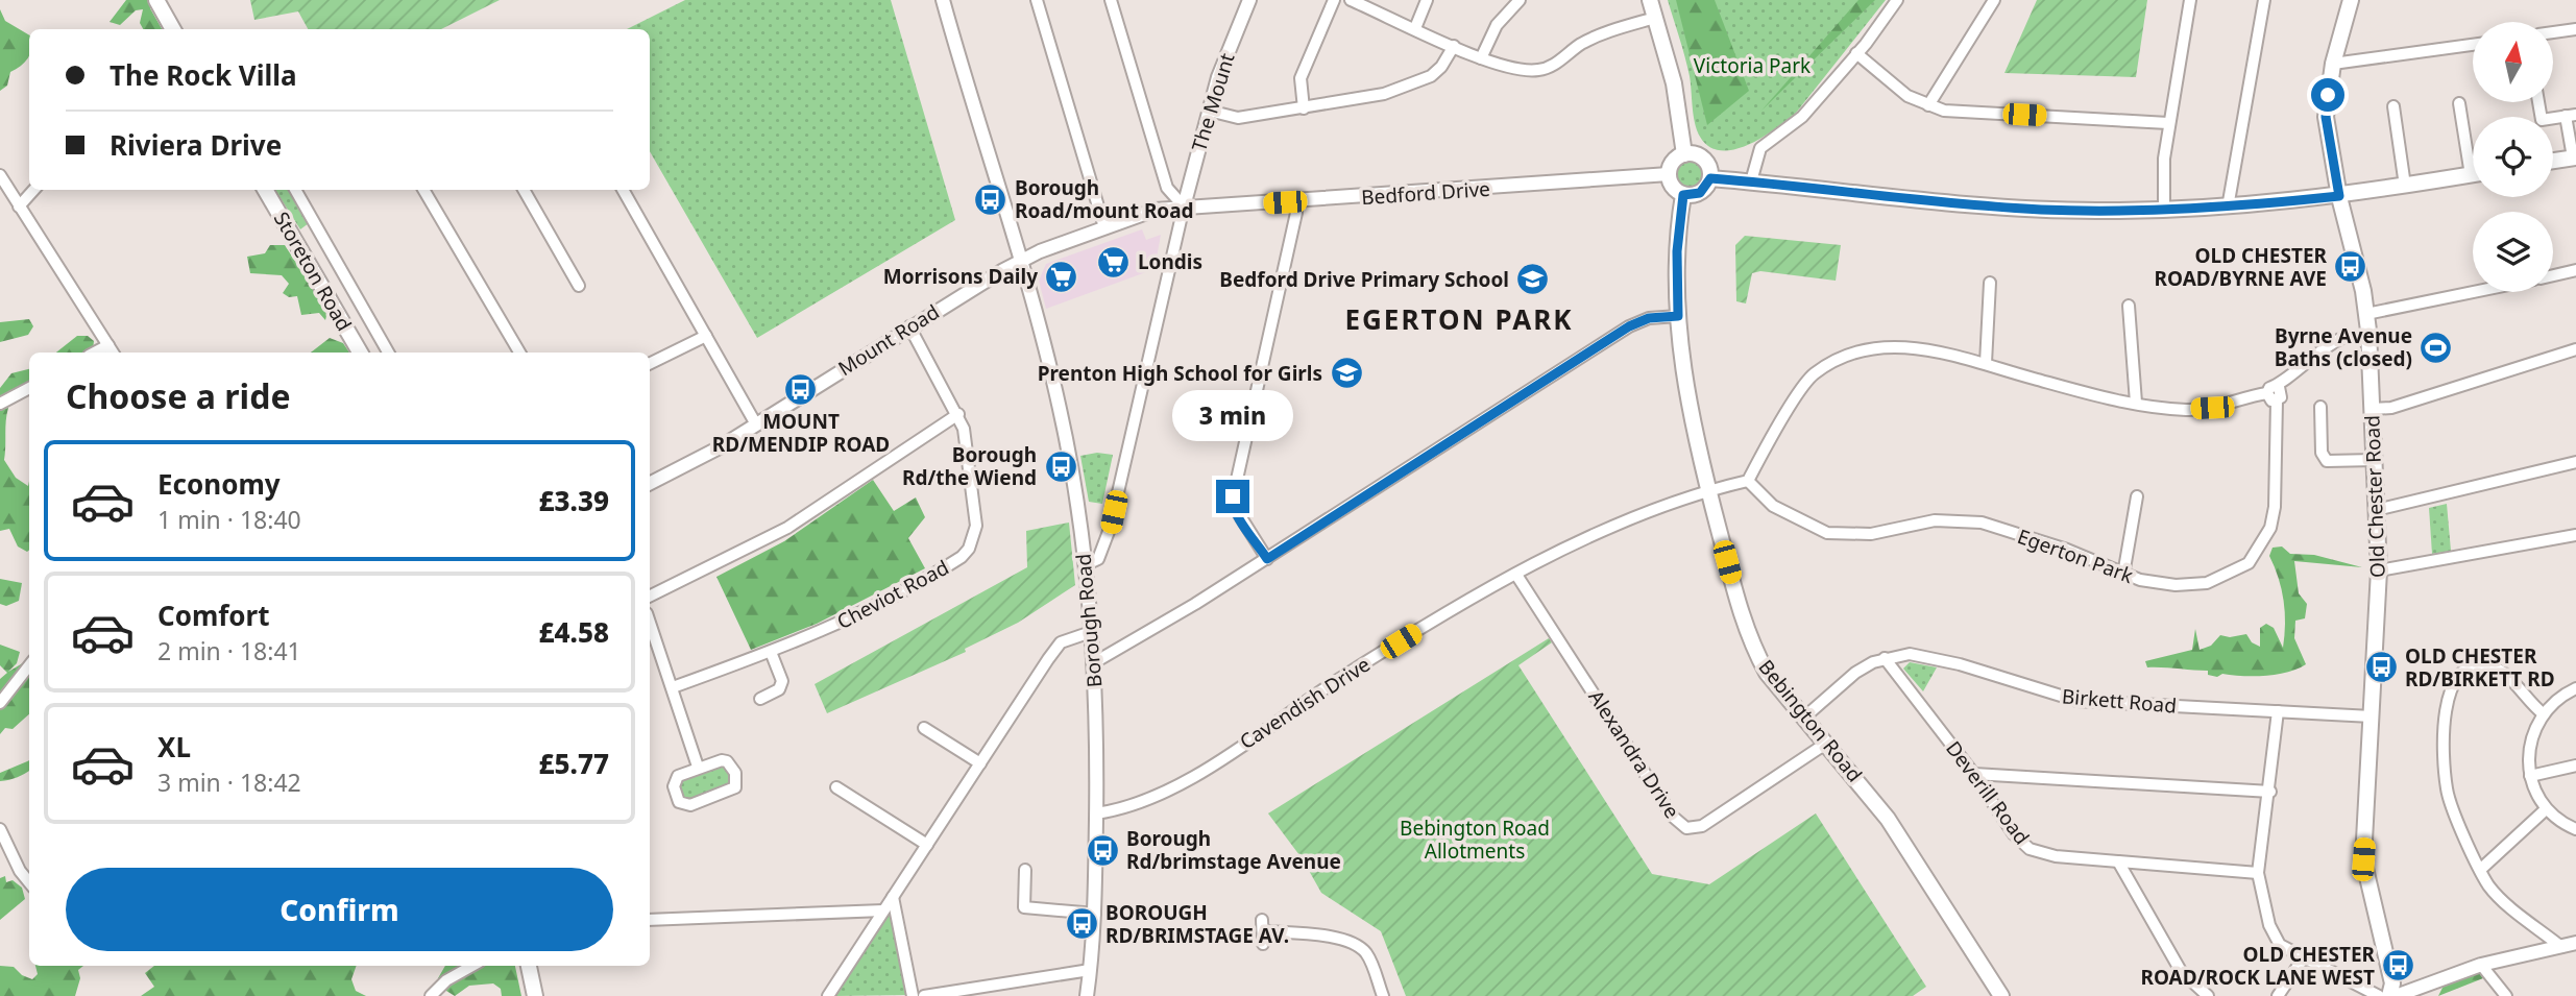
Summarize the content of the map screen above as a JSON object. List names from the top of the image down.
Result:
{
  "streets": {
    "main road": ["Storeton Road", "Old Chester Road", "Bebington Road"],
    "street": [
      "The Mount",
      "Bedford Drive",
      "Mount Road",
      "Egerton Park",
      "Cheviot Road",
      "Borough Road",
      "Birkett Road",
      "Cavendish Drive",
      "Alexandra Drive",
      "Deverill Road"
    ]
  },
  "crossings": [
    ["The Mount", "Bedford Drive"],
    ["The Mount", "Mount Road"],
    ["Bedford Drive", "Mount Road"],
    ["Bedford Drive", "Bebington Road"],
    ["Mount Road", "Cheviot Road"],
    ["Mount Road", "Borough Road"],
    ["Old Chester Road", "Birkett Road"],
    ["Borough Road", "Cavendish Drive"],
    ["Birkett Road", "Bebington Road"],
    ["Birkett Road", "Deverill Road"],
    ["Cavendish Drive", "Bebington Road"],
    ["Cavendish Drive", "Alexandra Drive"],
    ["Bebington Road", "Alexandra Drive"]
  ],
  "districts": ["EGERTON PARK"],
  "parks": ["Victoria Park", "Bebington Road Allotments"],
  "places": {
    "bus stop": [
      "Borough Road/mount Road",
      "OLD CHESTER ROAD/BYRNE AVE",
      "MOUNT RD/MENDIP ROAD",
      "Borough Rd/the Wiend",
      "OLD CHESTER RD/BIRKETT RD",
      "Borough Rd/brimstage Avenue",
      "BOROUGH RD/BRIMSTAGE AV.",
      "OLD CHESTER ROAD/ROCK LANE WEST"
    ],
    "supermarket": ["Londis", "Morrisons Daily"],
    "school or university": ["Bedford Drive Primary School", "Prenton High School for Girls"],
    "sports": ["Byrne Avenue Baths (closed)"]
  },
  "north": "top",
  "page": {
    "banner": ["The Rock Villa", "Riviera Drive"],
    "heading": "Choose a ride",
    "bubble": "3 min",
    "list": [
      {
        "name": "Economy",
        "note": "1 min · 18:40",
        "value": "£3.39"
      },
      {
        "name": "Comfort",
        "note": "2 min · 18:41",
        "value": "£4.58"
      },
      {
        "name": "XL",
        "note": "3 min · 18:42",
        "value": "£5.77"
      }
    ],
    "buttons": "Confirm"
  }
}
